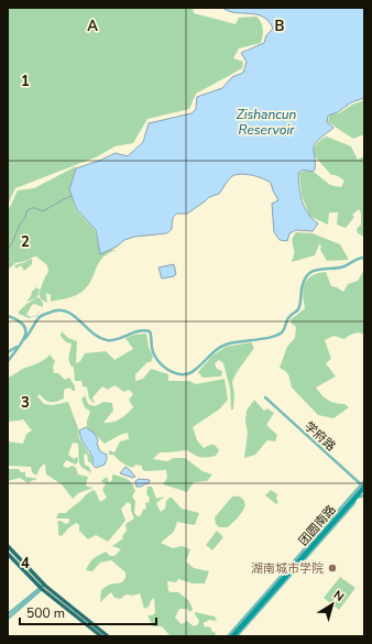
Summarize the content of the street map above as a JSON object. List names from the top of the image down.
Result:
{
  "streets": {
    "main road": ["团圆南路"],
    "street": ["学府路"]
  },
  "crossings": [
    ["学府路", "团圆南路"]
  ],
  "water": ["Zishancun Reservoir"],
  "places": ["湖南城市学院"],
  "scale_bar": "500 m",
  "north": "top right",
  "grid": {
    "columns": ["A", "B"],
    "rows": [
      "1",
      "2",
      "3",
      "4"
    ]
  }
}
